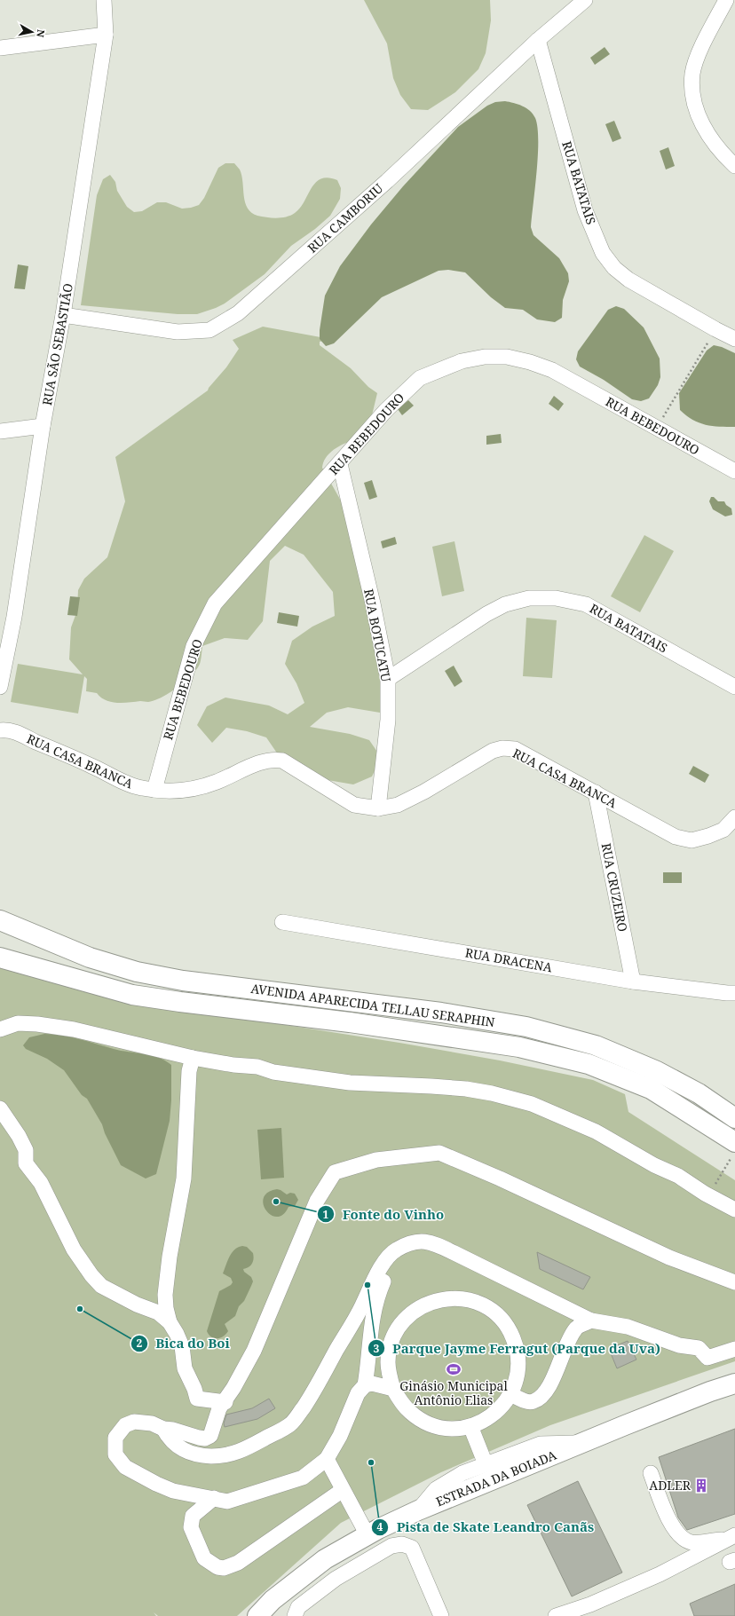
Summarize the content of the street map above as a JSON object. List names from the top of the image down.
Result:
{
  "streets": {
    "main road": ["AVENIDA APARECIDA TELLAU SERAPHIN", "ESTRADA DA BOIADA"],
    "street": [
      "RUA BATATAIS",
      "RUA CAMBORIU",
      "RUA SÃO SEBASTIÃO",
      "RUA BEBEDOURO",
      "RUA BOTUCATU",
      "RUA CASA BRANCA",
      "RUA CRUZEIRO",
      "RUA DRACENA"
    ]
  },
  "crossings": [
    ["RUA BATATAIS", "RUA CAMBORIU"],
    ["RUA BATATAIS", "RUA BOTUCATU"],
    ["RUA CAMBORIU", "RUA SÃO SEBASTIÃO"],
    ["RUA BEBEDOURO", "RUA BOTUCATU"],
    ["RUA BEBEDOURO", "RUA CASA BRANCA"],
    ["RUA BOTUCATU", "RUA CASA BRANCA"],
    ["RUA CASA BRANCA", "RUA CRUZEIRO"],
    ["RUA CRUZEIRO", "RUA DRACENA"]
  ],
  "places": {
    "other": [
      "Fonte do Vinho",
      "Parque Jayme Ferragut (Parque da Uva)",
      "Bica do Boi",
      "Pista de Skate Leandro Canãs"
    ],
    "sports": ["Ginásio Municipal Antônio Elias"],
    "building": ["ADLER"]
  },
  "north": "right"
}
